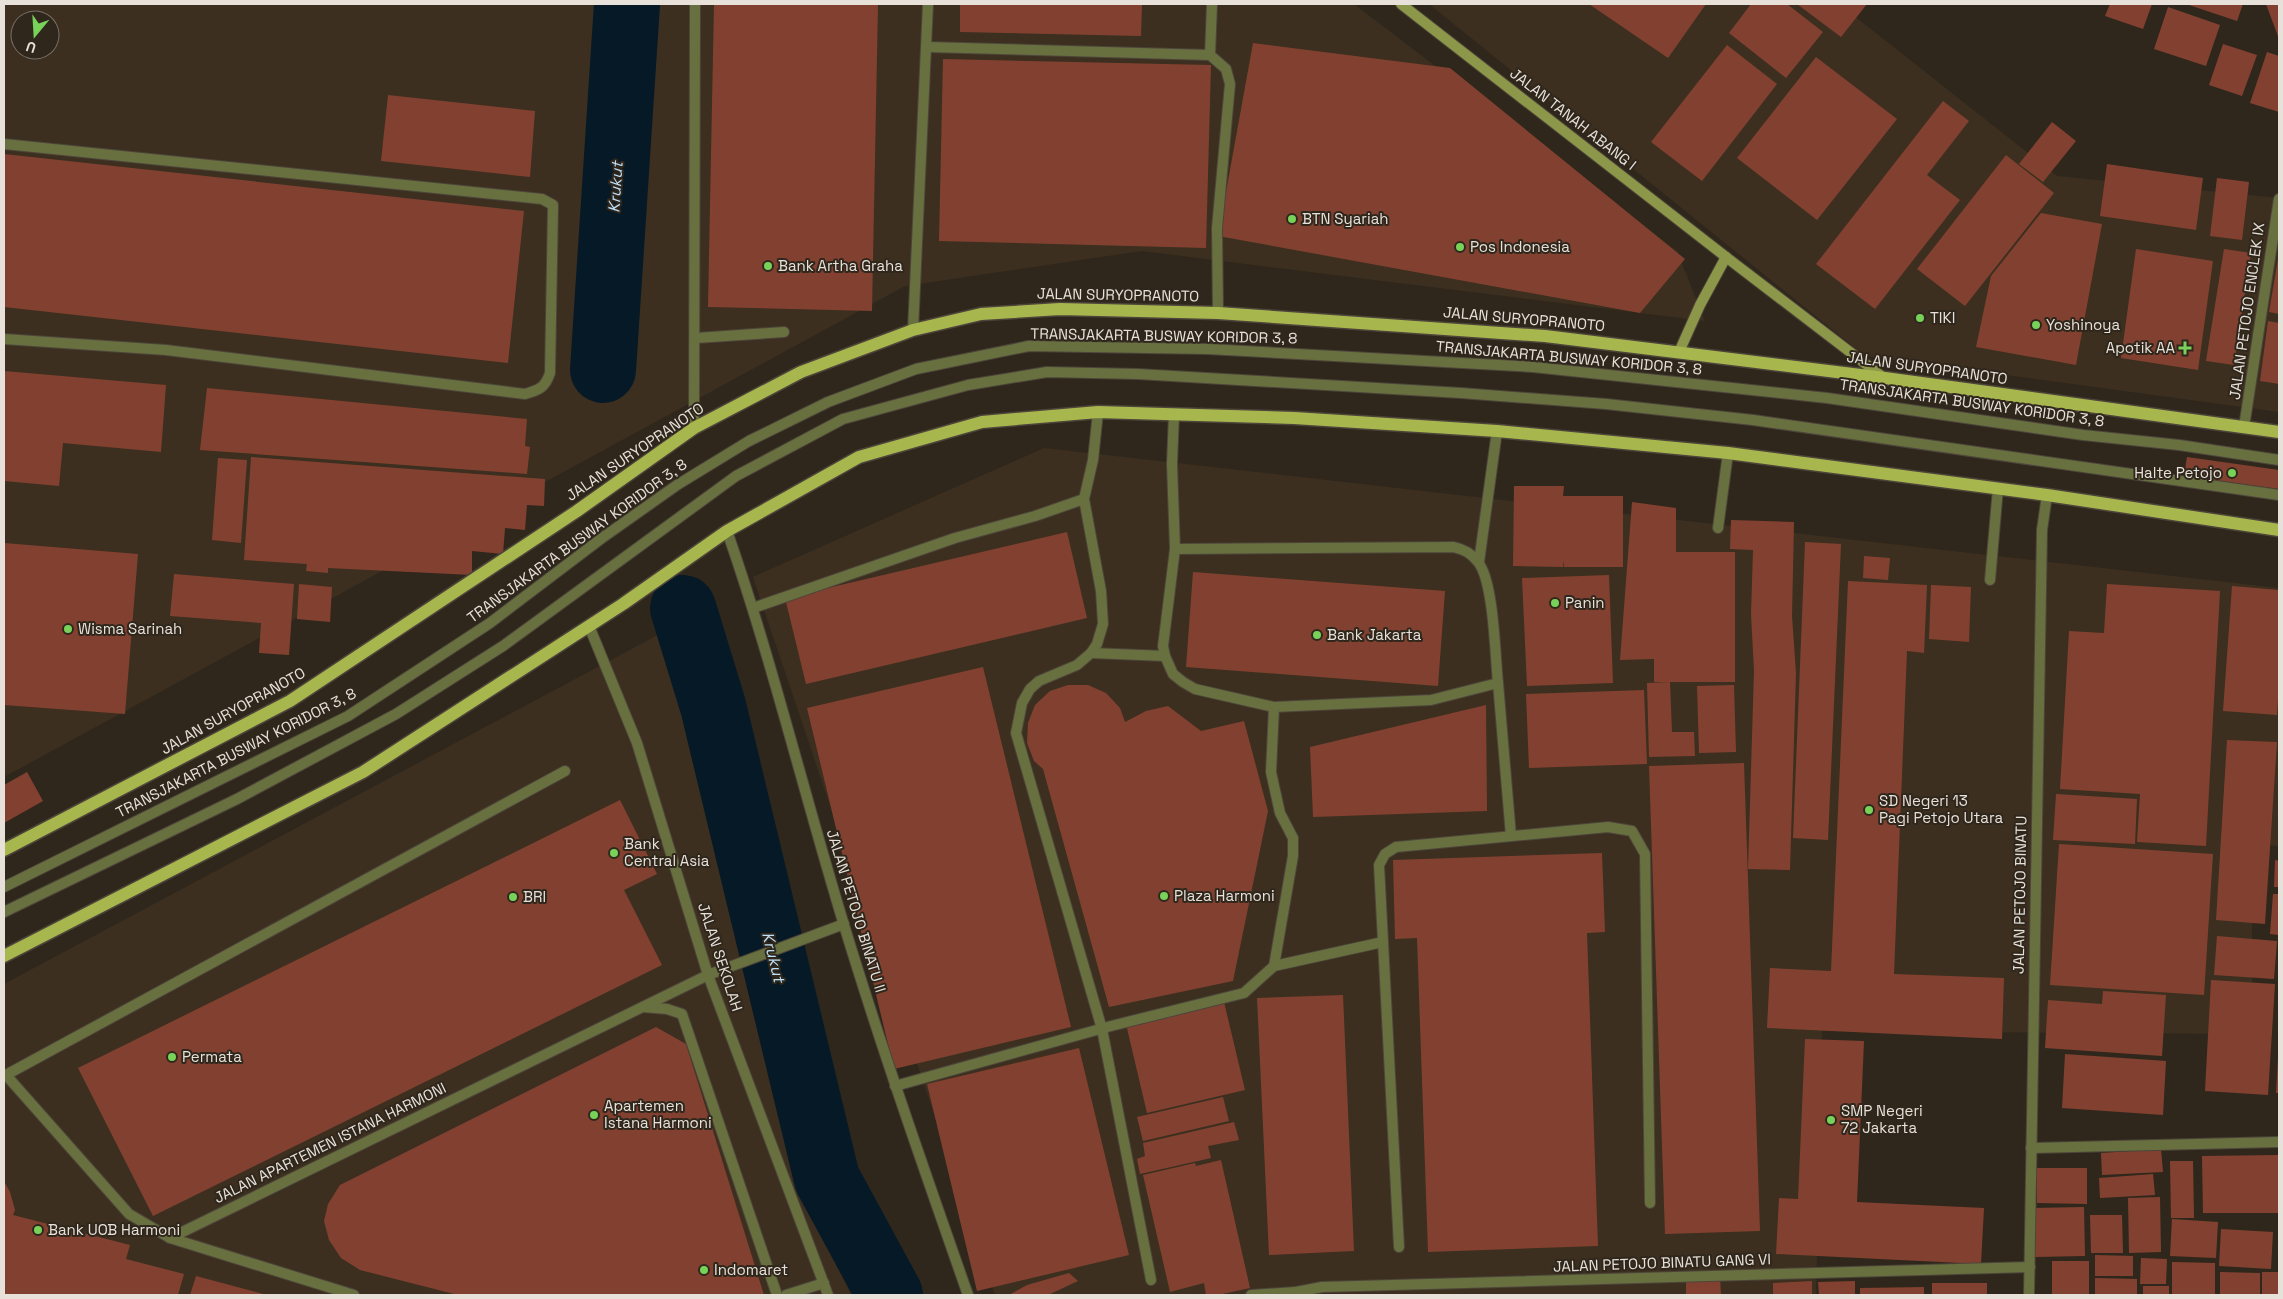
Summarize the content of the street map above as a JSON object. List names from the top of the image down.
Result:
{
  "streets": {
    "main road": ["JALAN SURYOPRANOTO"],
    "street": [
      "JALAN TANAH ABANG I",
      "JALAN PETOJO ENCLEK IX",
      "TRANSJAKARTA BUSWAY KORIDOR 3, 8",
      "JALAN PETOJO BINATU",
      "JALAN PETOJO BINATU II",
      "JALAN SEKOLAH",
      "JALAN APARTEMEN ISTANA HARMONI",
      "JALAN PETOJO BINATU GANG VI"
    ]
  },
  "crossings": [
    ["JALAN TANAH ABANG I", "JALAN SURYOPRANOTO"],
    ["JALAN SURYOPRANOTO", "JALAN PETOJO ENCLEK IX"],
    ["JALAN PETOJO BINATU", "JALAN PETOJO BINATU GANG VI"],
    ["JALAN PETOJO BINATU II", "JALAN APARTEMEN ISTANA HARMONI"],
    ["JALAN SEKOLAH", "JALAN APARTEMEN ISTANA HARMONI"]
  ],
  "water": ["Krukut"],
  "places": {
    "other": [
      "BTN Syariah",
      "Pos Indonesia",
      "Bank Artha Graha",
      "TIKI",
      "Yoshinoya",
      "Halte Petojo",
      "Panin",
      "Wisma Sarinah",
      "Bank Jakarta",
      "SD Negeri 13 Pagi Petojo Utara",
      "Bank Central Asia",
      "Plaza Harmoni",
      "BRI",
      "Permata",
      "Apartemen Istana Harmoni",
      "SMP Negeri 72 Jakarta",
      "Bank UOB Harmoni",
      "Indomaret"
    ],
    "health": ["Apotik AA"]
  },
  "north": "bottom"
}
